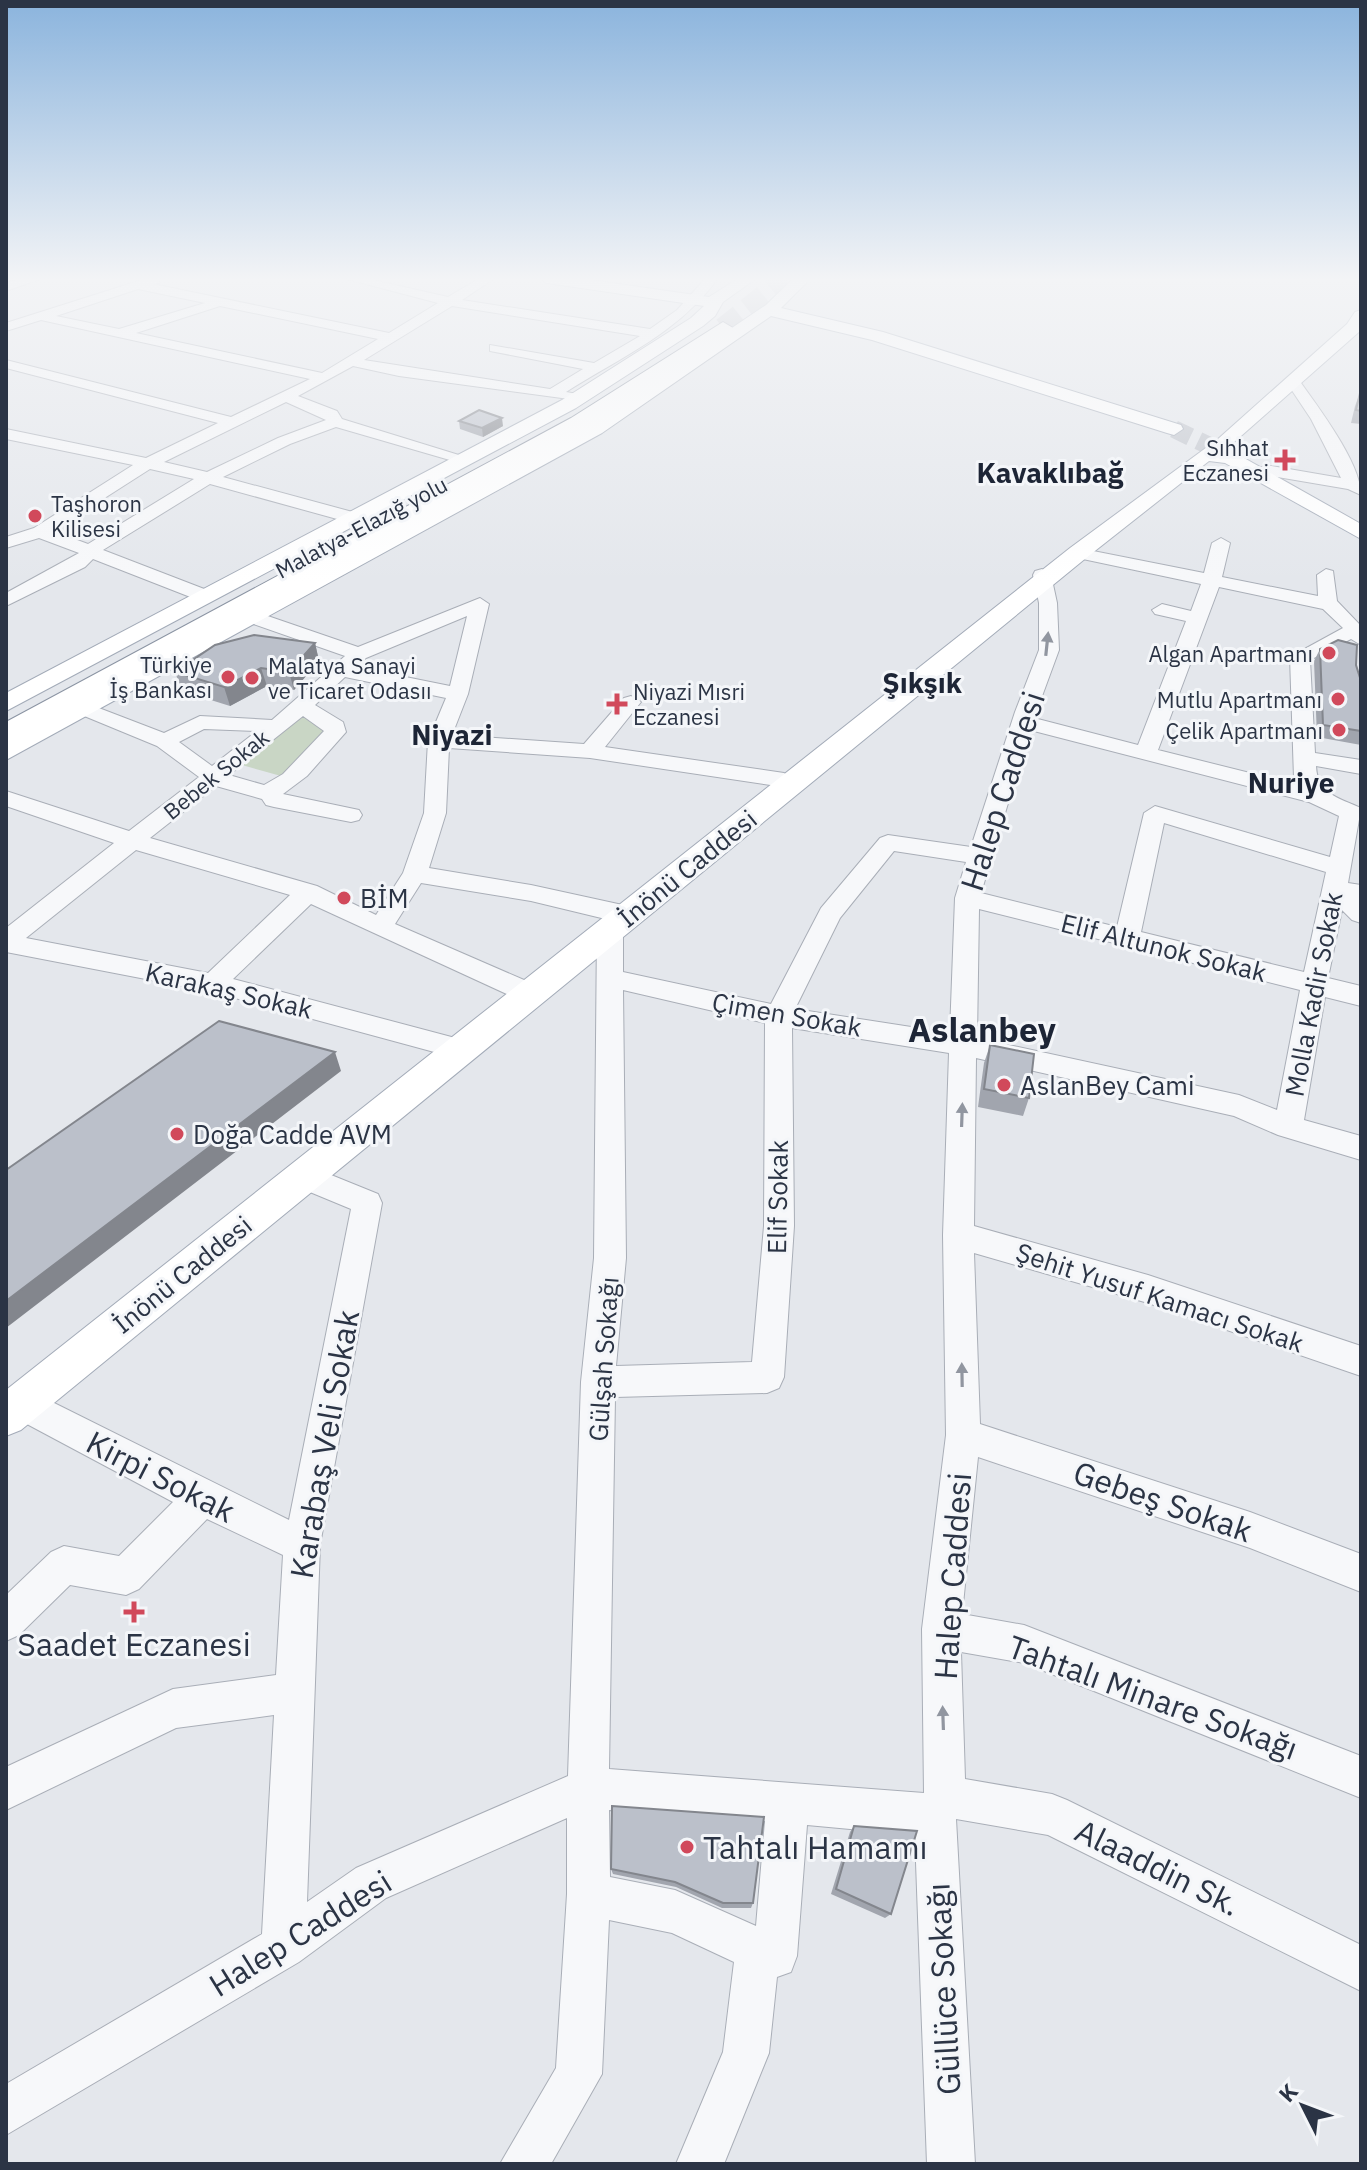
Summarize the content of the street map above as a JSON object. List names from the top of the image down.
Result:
{
  "streets": {
    "highway": ["Malatya-Elazığ yolu"],
    "main road": ["İnönü Caddesi"],
    "street": [
      "Bebek Sokak",
      "Halep Caddesi",
      "Elif Altunok Sokak",
      "Karakaş Sokak",
      "Molla Kadir Sokak",
      "Çimen Sokak",
      "Elif Sokak",
      "Şehit Yusuf Kamacı Sokak",
      "Gülşah Sokağı",
      "Karabaş Veli Sokak",
      "Kirpi Sokak",
      "Gebeş Sokak",
      "Tahtalı Minare Sokağı",
      "Alaaddin Sk.",
      "Güllüce Sokağı"
    ]
  },
  "crossings": [
    ["Bebek Sokak", "Karakaş Sokak"],
    ["Halep Caddesi", "İnönü Caddesi"],
    ["Halep Caddesi", "Elif Altunok Sokak"],
    ["Halep Caddesi", "Çimen Sokak"],
    ["Halep Caddesi", "Şehit Yusuf Kamacı Sokak"],
    ["Halep Caddesi", "Gülşah Sokağı"],
    ["Halep Caddesi", "Karabaş Veli Sokak"],
    ["Halep Caddesi", "Gebeş Sokak"],
    ["Halep Caddesi", "Tahtalı Minare Sokağı"],
    ["Halep Caddesi", "Alaaddin Sk."],
    ["Halep Caddesi", "Güllüce Sokağı"],
    ["İnönü Caddesi", "Karakaş Sokak"],
    ["İnönü Caddesi", "Gülşah Sokağı"],
    ["İnönü Caddesi", "Karabaş Veli Sokak"],
    ["İnönü Caddesi", "Kirpi Sokak"],
    ["Elif Altunok Sokak", "Molla Kadir Sokak"],
    ["Molla Kadir Sokak", "Çimen Sokak"],
    ["Çimen Sokak", "Elif Sokak"],
    ["Çimen Sokak", "Gülşah Sokağı"],
    ["Elif Sokak", "Gülşah Sokağı"],
    ["Karabaş Veli Sokak", "Kirpi Sokak"],
    ["Alaaddin Sk.", "Güllüce Sokağı"]
  ],
  "districts": [
    "Kavaklıbağ",
    "Şıkşık",
    "Niyazi",
    "Nuriye",
    "Aslanbey"
  ],
  "places": {
    "health": ["Sıhhat Eczanesi", "Niyazi Mısri Eczanesi", "Saadet Eczanesi"],
    "other": [
      "Taşhoron Kilisesi",
      "Algan Apartmanı",
      "Türkiye İş Bankası",
      "Malatya Sanayi ve Ticaret Odasıı",
      "Mutlu Apartmanı",
      "Çelik Apartmanı",
      "BİM",
      "AslanBey Cami",
      "Doğa Cadde AVM",
      "Tahtalı Hamamı"
    ]
  },
  "north": "top left"
}
